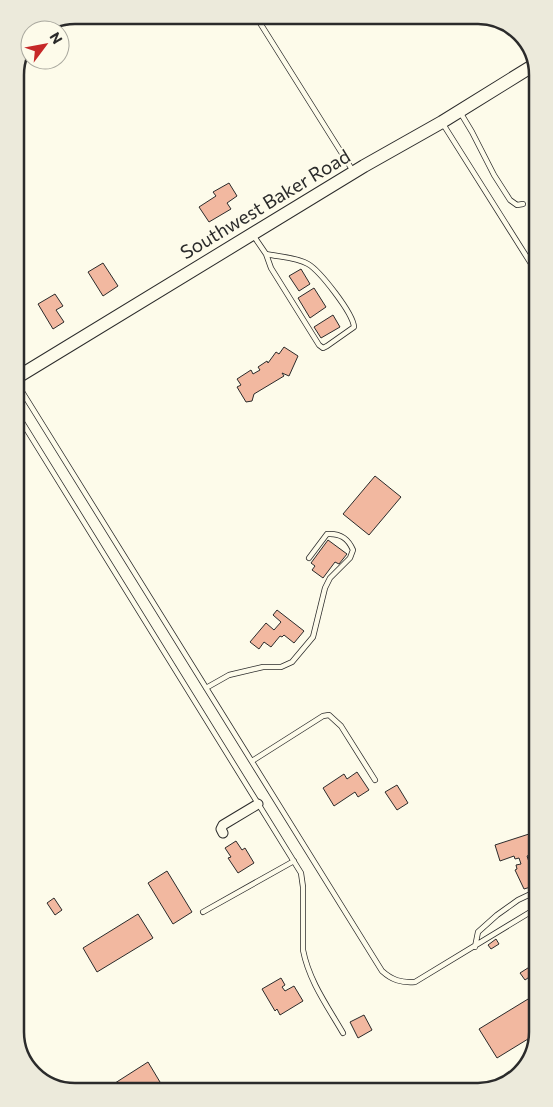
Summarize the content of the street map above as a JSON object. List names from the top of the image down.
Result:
{
  "streets": {
    "main road": ["Southwest Baker Road"]
  },
  "north": "top right"
}
